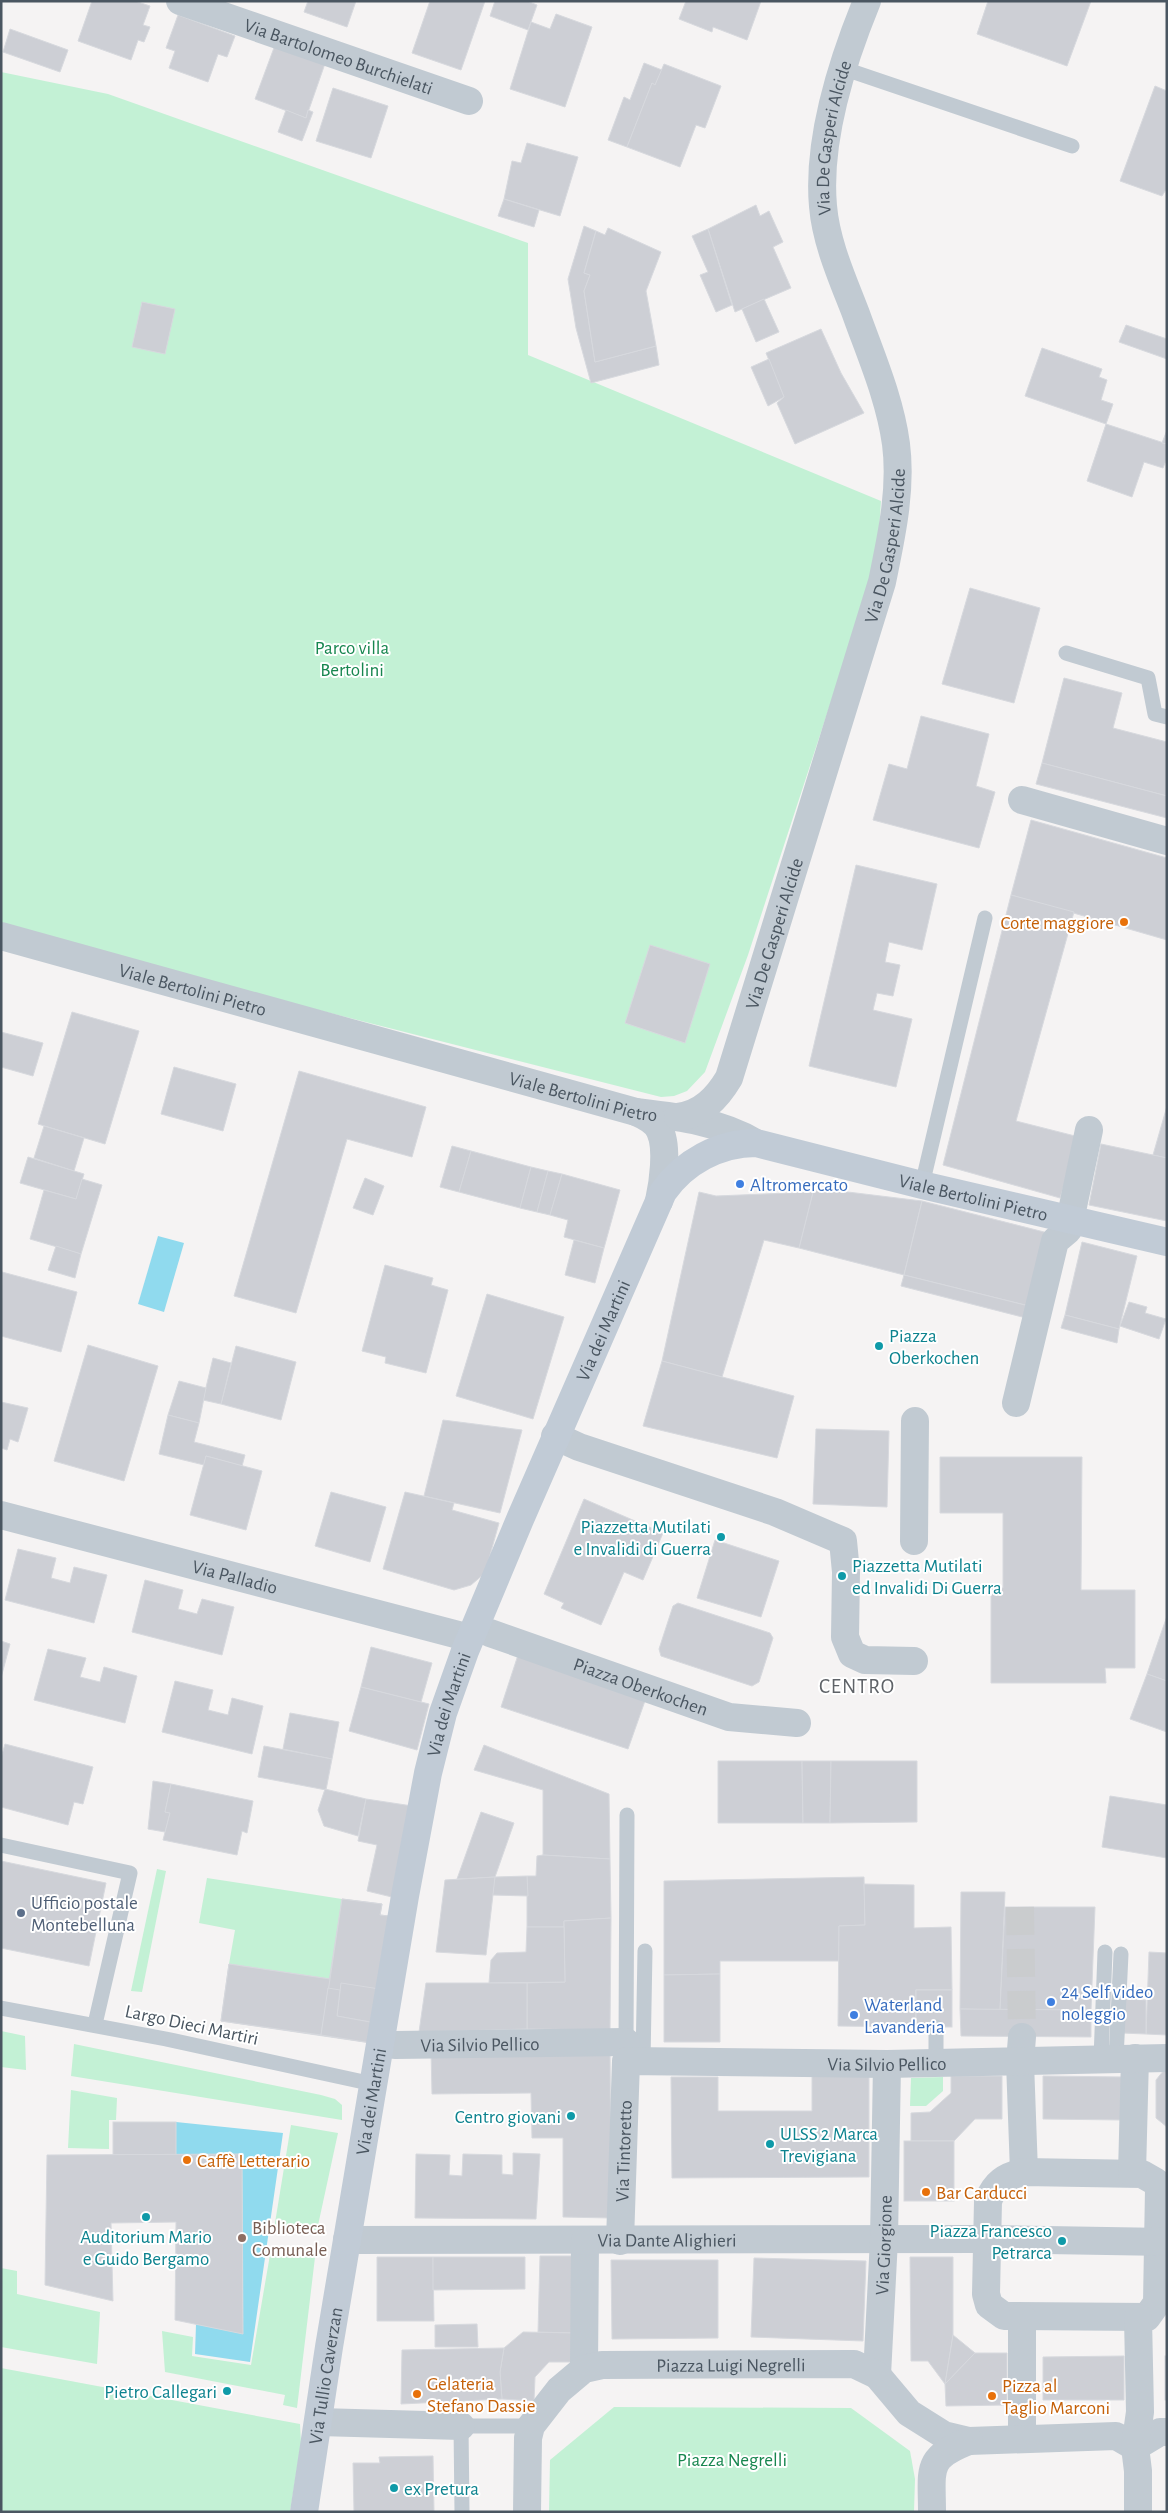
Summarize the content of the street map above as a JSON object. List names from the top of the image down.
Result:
{
  "streets": {
    "main road": ["Viale Bertolini Pietro", "Via dei Martini", "Via Tullio Caverzan"],
    "street": [
      "Via Bartolomeo Burchielati",
      "Via De Gasperi Alcide",
      "Via Palladio",
      "Piazza Oberkochen",
      "Via Silvio Pellico",
      "Via Tintoretto",
      "Via Dante Alighieri",
      "Via Giorgione",
      "Piazza Luigi Negrelli"
    ],
    "lane": ["Largo Dieci Martiri"]
  },
  "crossings": [
    ["Via De Gasperi Alcide", "Viale Bertolini Pietro"],
    ["Via De Gasperi Alcide", "Via dei Martini"],
    ["Viale Bertolini Pietro", "Via dei Martini"],
    ["Via dei Martini", "Via Palladio"],
    ["Via dei Martini", "Piazza Oberkochen"],
    ["Via dei Martini", "Largo Dieci Martiri"],
    ["Via dei Martini", "Via Dante Alighieri"],
    ["Via dei Martini", "Via Tullio Caverzan"],
    ["Via Palladio", "Piazza Oberkochen"],
    ["Via Silvio Pellico", "Via Tintoretto"],
    ["Via Silvio Pellico", "Via Giorgione"],
    ["Via Tintoretto", "Via Dante Alighieri"],
    ["Via Dante Alighieri", "Via Giorgione"],
    ["Via Dante Alighieri", "Via Tullio Caverzan"],
    ["Via Giorgione", "Piazza Luigi Negrelli"]
  ],
  "districts": ["CENTRO"],
  "parks": ["Parco villa Bertolini", "Piazza Negrelli"],
  "places": [
    "Corte maggiore",
    "Altromercato",
    "Piazza Oberkochen",
    "Piazzetta Mutilati e Invalidi di Guerra",
    "Piazzetta Mutilati ed Invalidi Di Guerra",
    "Ufficio postale Montebelluna",
    "24 Self video noleggio",
    "Waterland Lavanderia",
    "Centro giovani",
    "ULSS 2 Marca Trevigiana",
    "Caffè Letterario",
    "Bar Carducci",
    "Auditorium Mario e Guido Bergamo",
    "Biblioteca Comunale",
    "Piazza Francesco Petrarca",
    "Pietro Callegari",
    "Gelateria Stefano Dassie",
    "Pizza al Taglio Marconi",
    "ex Pretura"
  ]
}
